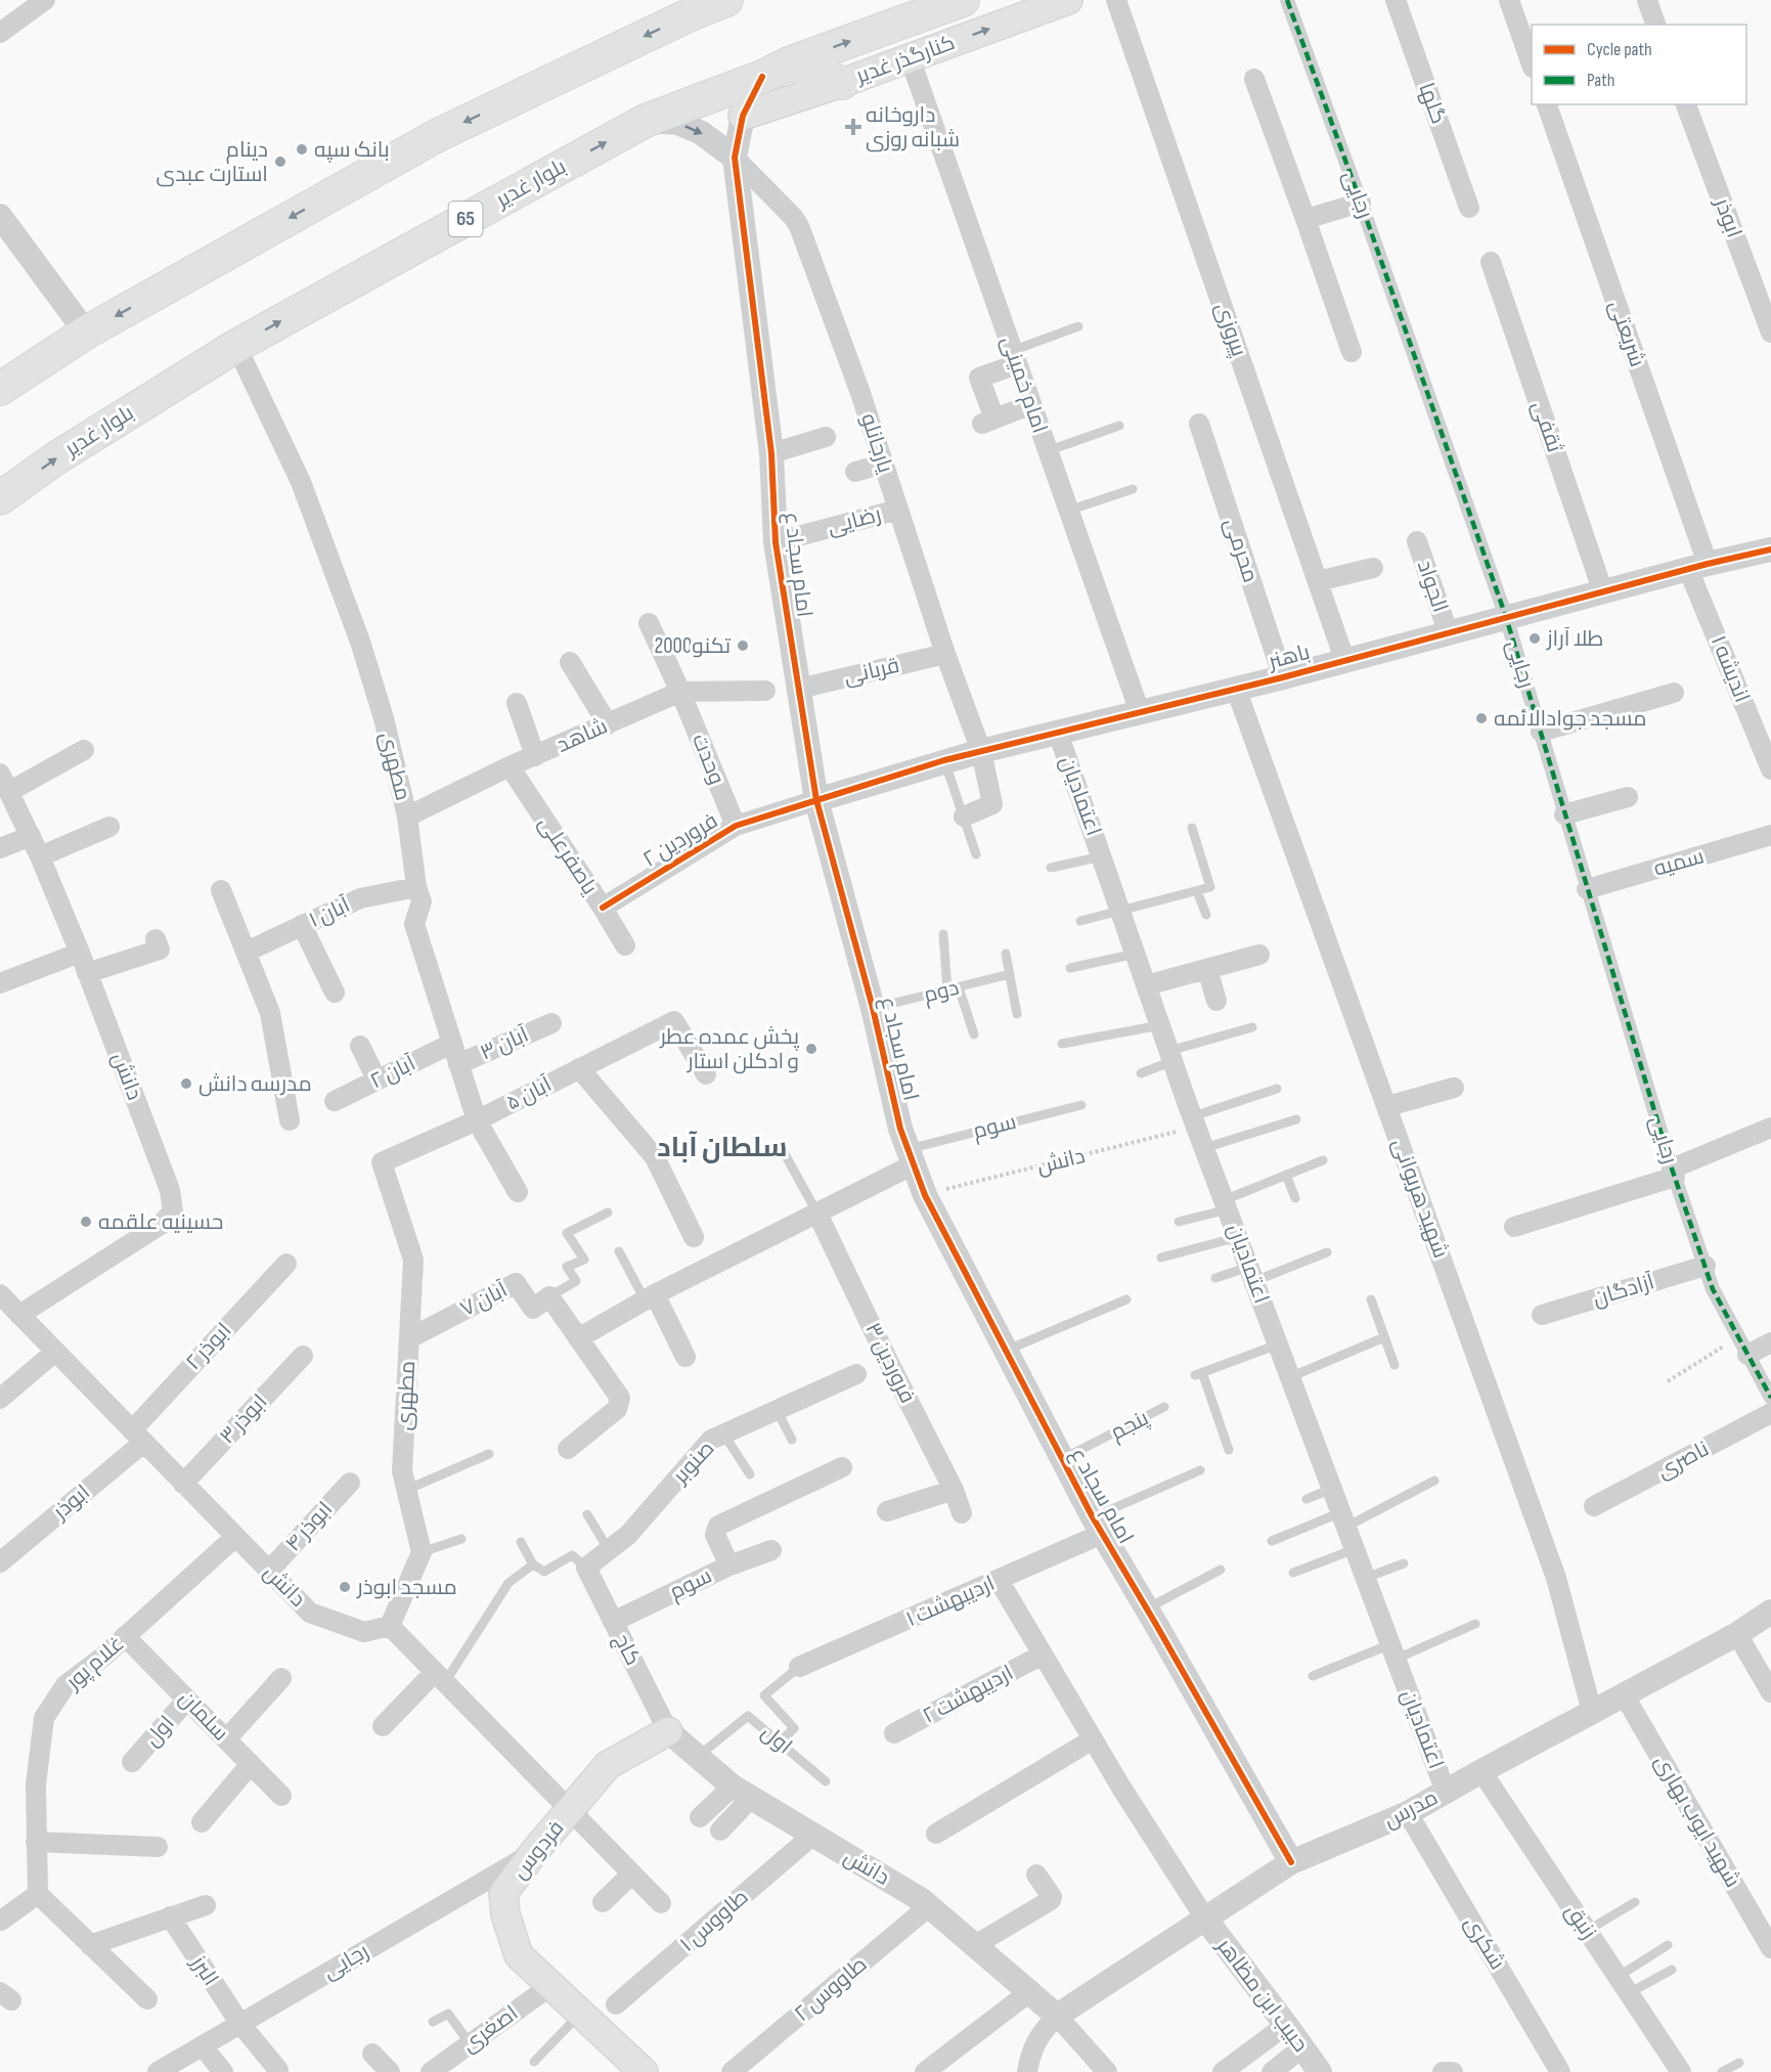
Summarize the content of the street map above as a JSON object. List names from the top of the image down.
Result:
{
  "streets": {
    "highway": ["بلوار غدیر", "65"],
    "main road": ["کنارگذر غدیر", "فردوس"],
    "street": [
      "گلها",
      "رجایی",
      "ابوذر",
      "پیروزی",
      "شریعتی",
      "امام خمینی",
      "ثقفی",
      "یارجانلو",
      "رضایی",
      "محرمی",
      "امام سجاد ع",
      "الجواد",
      "باهنر",
      "اندیشه ۱",
      "قربانی",
      "شاهد",
      "وحدت",
      "مطهری",
      "اعتمادیان",
      "فروردین ۲",
      "یاصفرعلی",
      "سمیه",
      "آبان ۱",
      "آبان ۳",
      "آبان ۲",
      "دانش",
      "آبان ۵",
      "سوم",
      "شهید هریوانی",
      "آزادگان",
      "آبان ۷",
      "ابوذر ۲",
      "فروردین ۳",
      "ابوذر ۳",
      "ناصری",
      "صنوبر",
      "ابوذر ۴",
      "اردیبهشت ۱",
      "کاج",
      "غلام پور",
      "اردیبهشت ۲",
      "سلمان",
      "اول",
      "مدرس",
      "شهید ایوب بهاری",
      "طاووس ۱",
      "زنبق",
      "شکری",
      "البرز",
      "طاووس ۲",
      "حبیب ابن مظاهر",
      "اصغری"
    ],
    "lane": ["دوم", "پنجم"]
  },
  "crossings": [
    ["کنارگذر غدیر", "امام خمینی"],
    ["کنارگذر غدیر", "امام سجاد ع"],
    ["بلوار غدیر", "امام سجاد ع"],
    ["بلوار غدیر", "مطهری"],
    ["رجایی", "باهنر"],
    ["رجایی", "سمیه"],
    ["رجایی", "آزادگان"],
    ["رجایی", "فردوس"],
    ["رجایی", "البرز"],
    ["ابوذر", "دانش"],
    ["ابوذر", "ابوذر ۲"],
    ["پیروزی", "باهنر"],
    ["شریعتی", "باهنر"],
    ["شریعتی", "اندیشه ۱"],
    ["امام خمینی", "باهنر"],
    ["ثقفی", "باهنر"],
    ["یارجانلو", "رضایی"],
    ["یارجانلو", "امام سجاد ع"],
    ["یارجانلو", "باهنر"],
    ["یارجانلو", "قربانی"],
    ["رضایی", "امام سجاد ع"],
    ["محرمی", "باهنر"],
    ["امام سجاد ع", "باهنر"],
    ["امام سجاد ع", "قربانی"],
    ["امام سجاد ع", "فروردین ۲"],
    ["امام سجاد ع", "دوم"],
    ["امام سجاد ع", "دانش"],
    ["امام سجاد ع", "سوم"],
    ["امام سجاد ع", "پنجم"],
    ["امام سجاد ع", "اردیبهشت ۱"],
    ["امام سجاد ع", "مدرس"],
    ["الجواد", "باهنر"],
    ["باهنر", "اندیشه ۱"],
    ["باهنر", "اعتمادیان"],
    ["باهنر", "فروردین ۲"],
    ["باهنر", "شهید هریوانی"],
    ["شاهد", "وحدت"],
    ["شاهد", "مطهری"],
    ["شاهد", "یاصفرعلی"],
    ["وحدت", "فروردین ۲"],
    ["مطهری", "آبان ۱"],
    ["مطهری", "آبان ۳"],
    ["مطهری", "آبان ۲"],
    ["مطهری", "آبان ۵"],
    ["مطهری", "آبان ۷"],
    ["اعتمادیان", "دانش"],
    ["اعتمادیان", "مدرس"],
    ["فروردین ۲", "یاصفرعلی"],
    ["دانش", "ابوذر ۲"],
    ["دانش", "ابوذر ۳"],
    ["دانش", "ابوذر ۴"],
    ["دانش", "کاج"],
    ["دانش", "غلام پور"],
    ["دانش", "اول"],
    ["دانش", "مدرس"],
    ["دانش", "فردوس"],
    ["دانش", "طاووس ۱"],
    ["دانش", "طاووس ۲"],
    ["سوم", "کاج"],
    ["شهید هریوانی", "مدرس"],
    ["صنوبر", "کاج"],
    ["کاج", "فردوس"],
    ["غلام پور", "سلمان"],
    ["سلمان", "اول"],
    ["مدرس", "شهید ایوب بهاری"],
    ["مدرس", "زنبق"],
    ["مدرس", "شکری"],
    ["مدرس", "حبیب ابن مظاهر"],
    ["فردوس", "اصغری"]
  ],
  "one_way": ["کنارگذر غدیر"],
  "districts": ["سلطان آباد"],
  "places": {
    "health": ["داروخانه شبانه روزی"],
    "other": [
      "بانک سپه",
      "دینام استارت عبدی",
      "طلا آراز",
      "تکنو2000",
      "مسجد جوادالائمه",
      "پخش عمده عطر و ادکلن استار",
      "مدرسه دانش",
      "حسینیه علقمه",
      "مسجد ابوذر"
    ]
  },
  "legend": ["Cycle path", "Path"]
}
